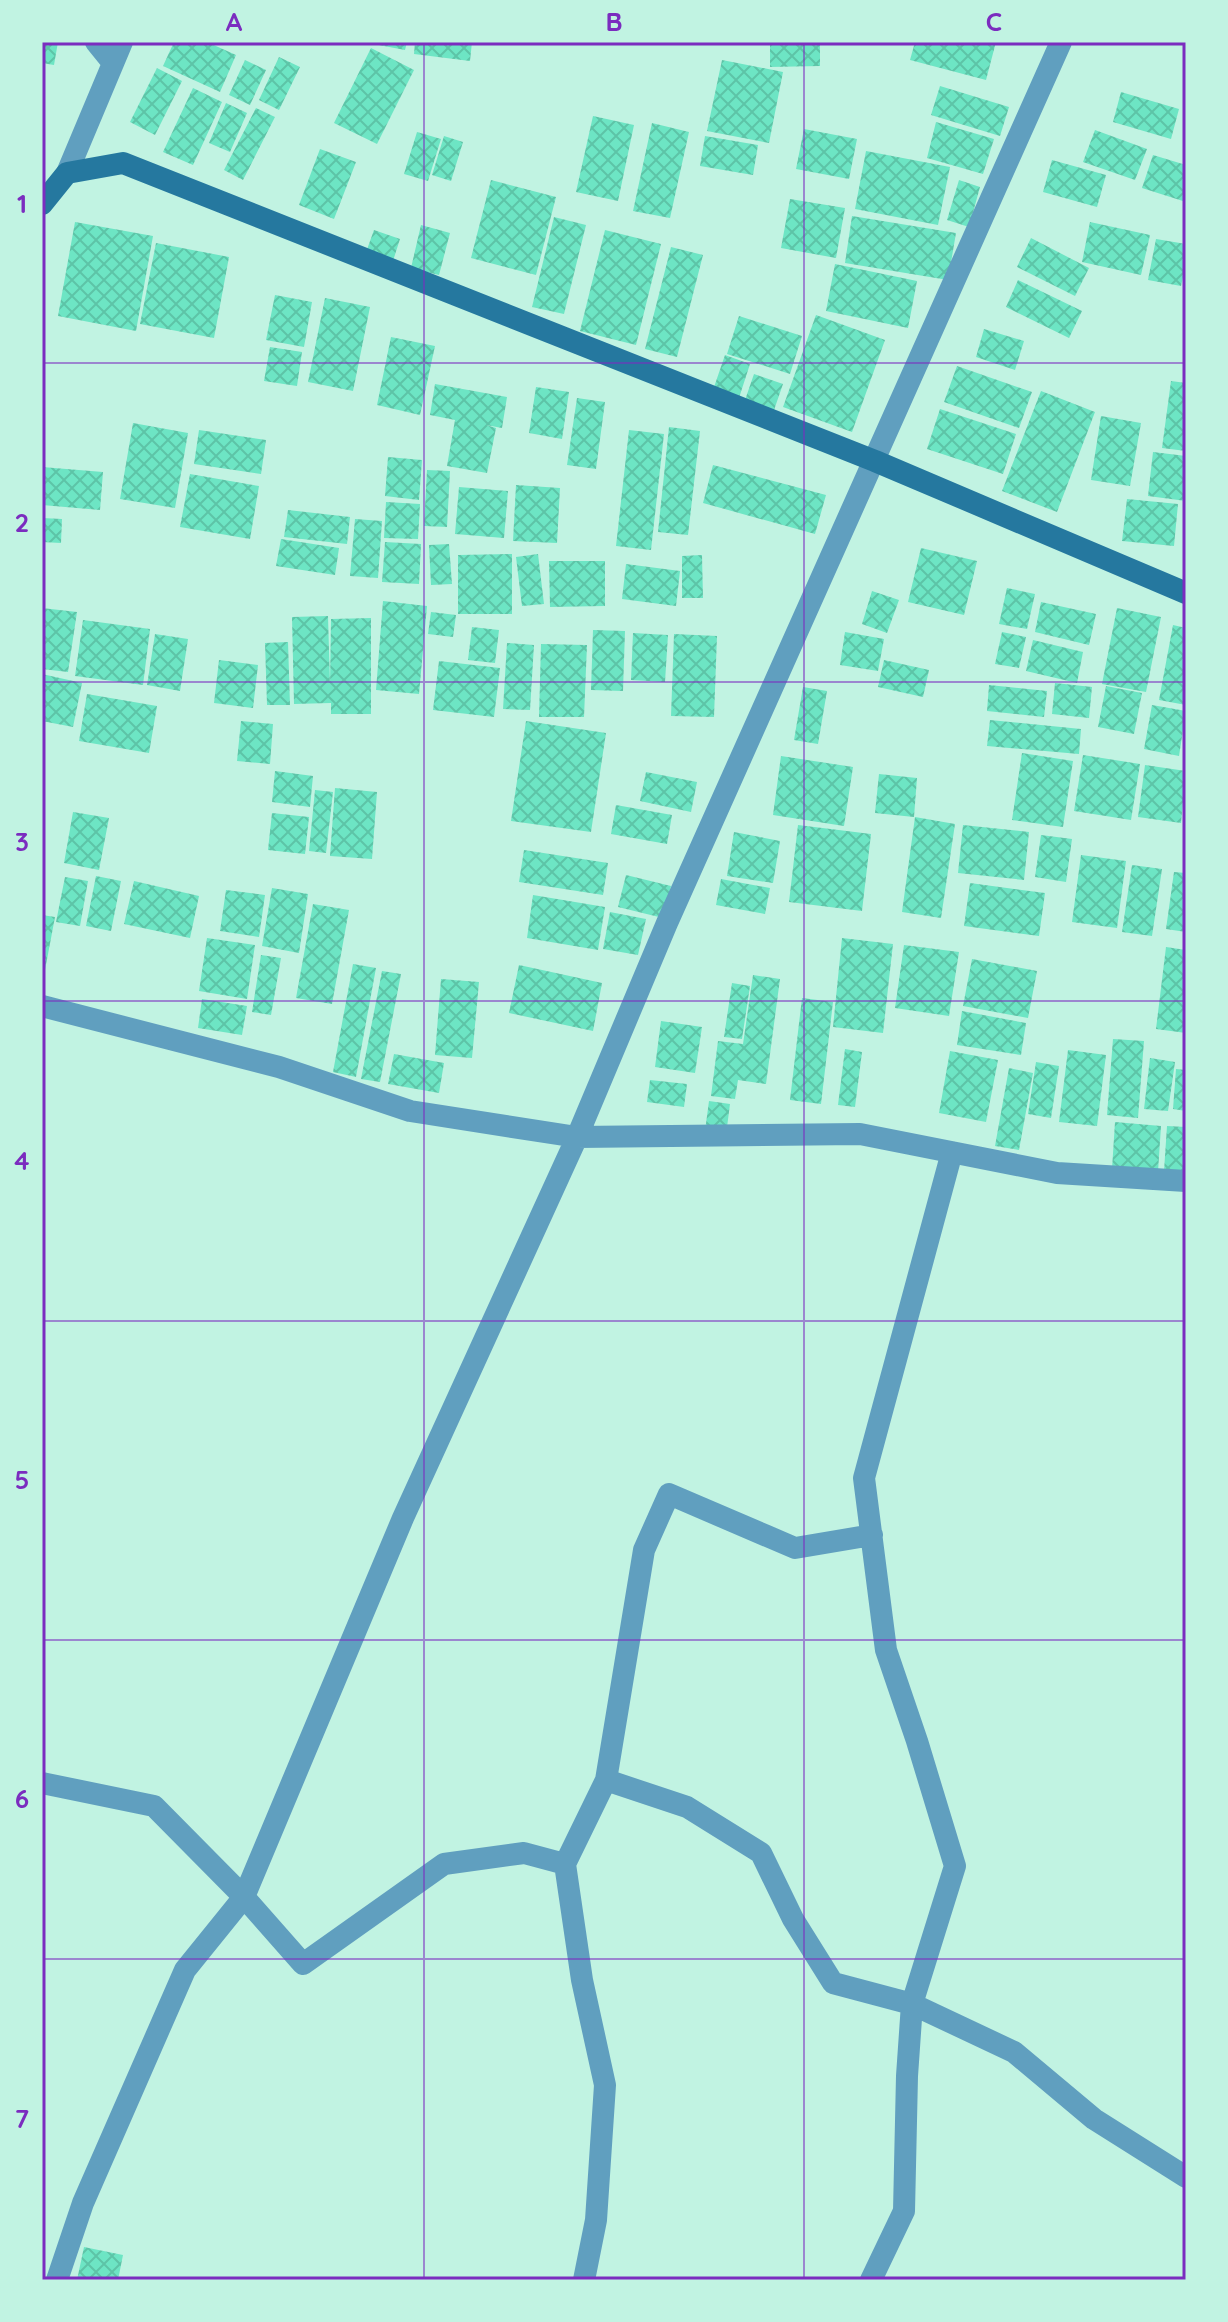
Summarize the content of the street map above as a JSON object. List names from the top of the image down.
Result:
{
  "grid": {
    "columns": ["A", "B", "C"],
    "rows": [
      "1",
      "2",
      "3",
      "4",
      "5",
      "6",
      "7"
    ]
  }
}
